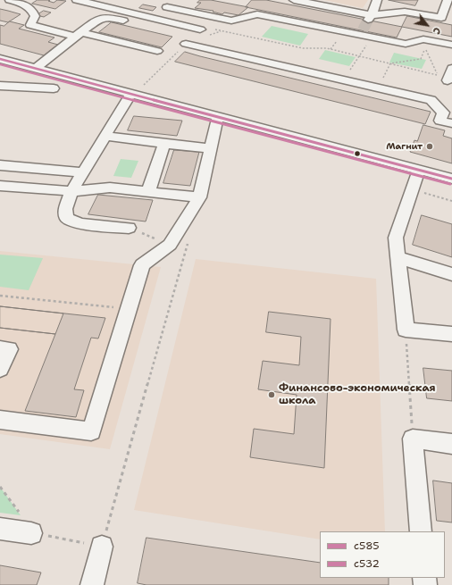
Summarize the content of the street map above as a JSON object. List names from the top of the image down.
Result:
{
  "places": ["Магнит", "Финансово-экономическая школа"],
  "lines": ["transit line с585", "transit line с532"],
  "legend": ["с585", "с532"],
  "north": "bottom right"
}
